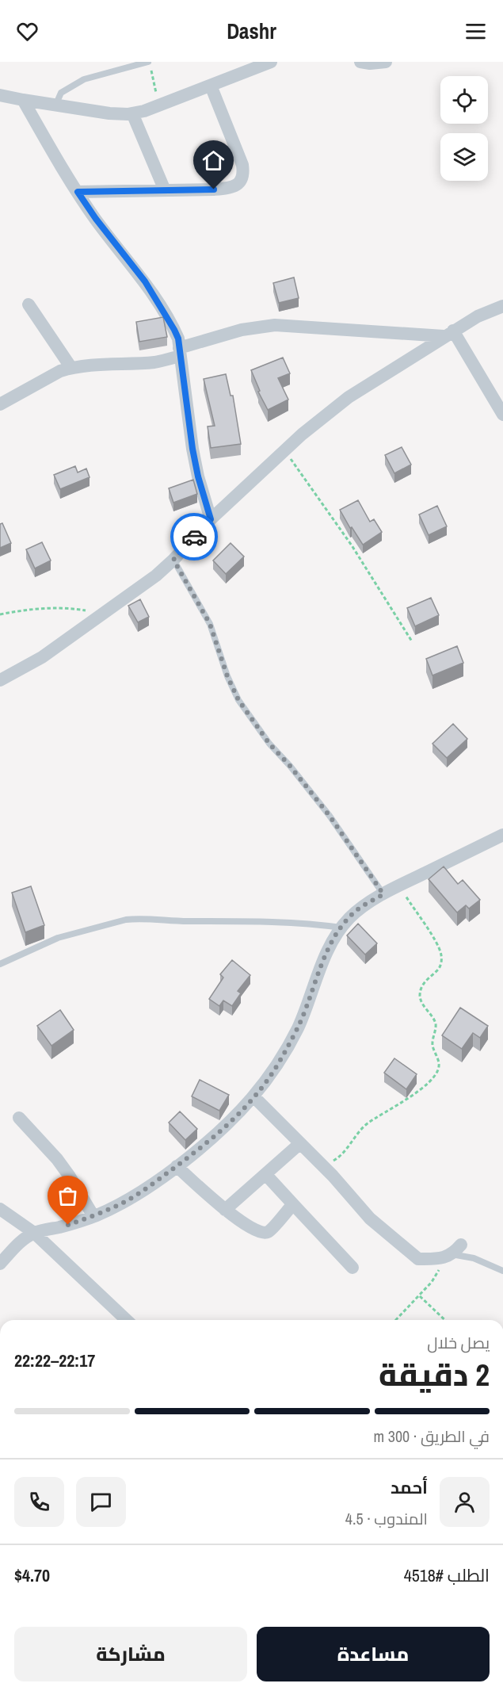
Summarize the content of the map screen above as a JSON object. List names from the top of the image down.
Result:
{
  "page": {
    "header": "Dashr",
    "heading": ["2 دقيقة", "يصل خلال", "22:17–22:22"],
    "panel": [
      "أحمد",
      "المندوب · 4.5",
      "الطلب #4518",
      "$4.70"
    ],
    "bar": "في الطريق · 300 m",
    "buttons": ["مساعدة", "مشاركة"]
  }
}
